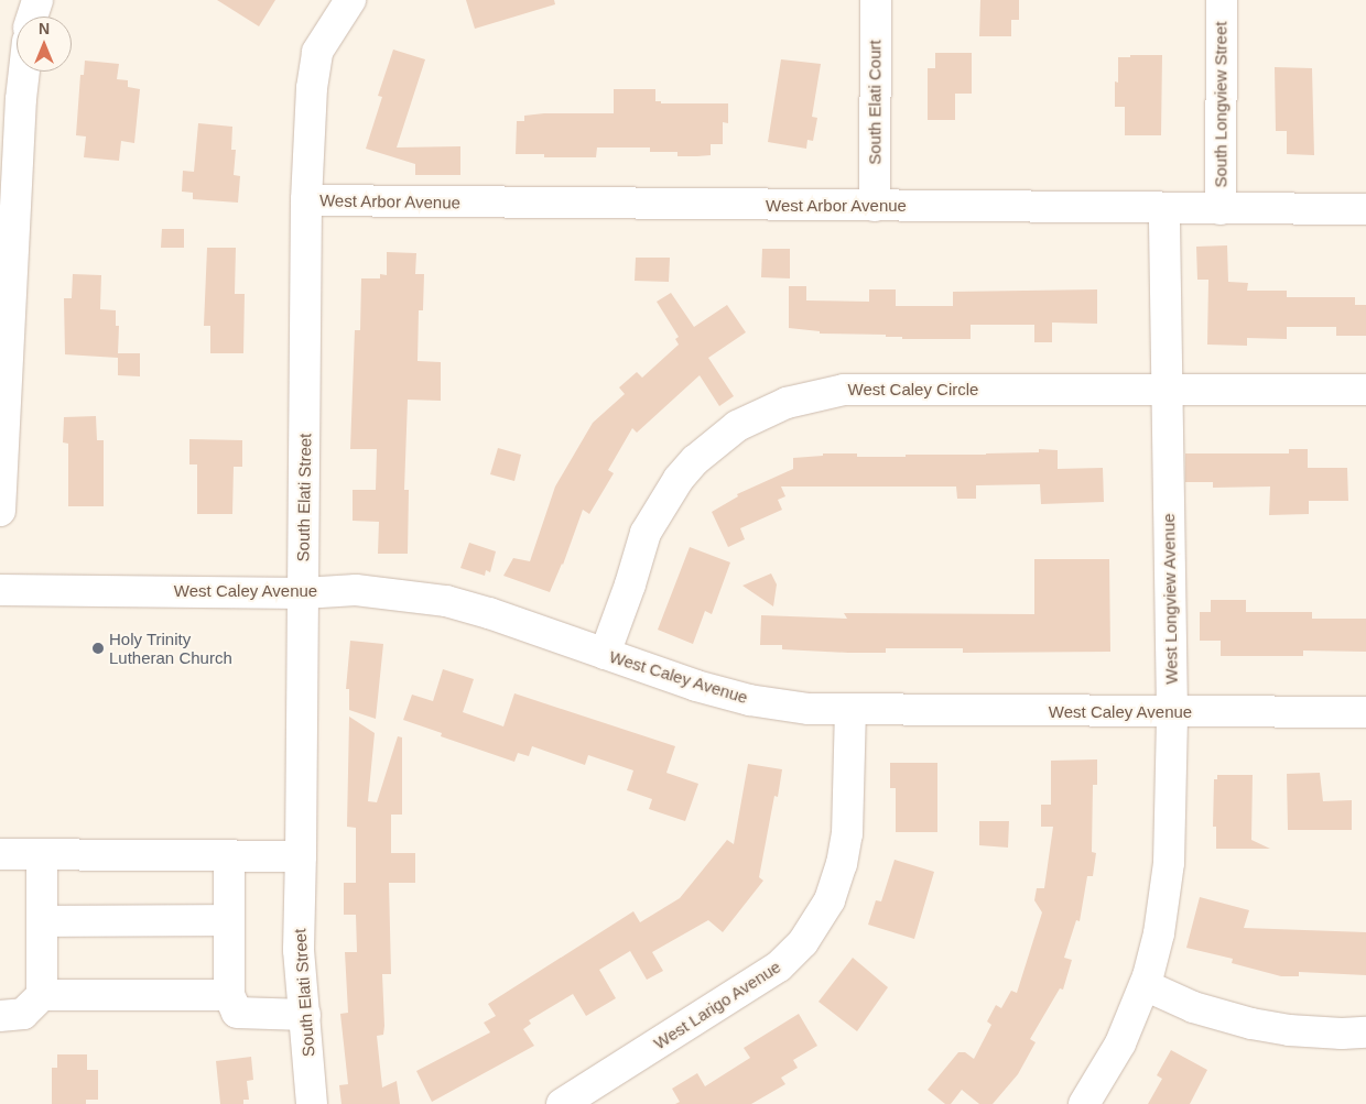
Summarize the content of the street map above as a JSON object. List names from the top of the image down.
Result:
{
  "streets": {
    "street": [
      "South Elati Court",
      "South Longview Street",
      "West Arbor Avenue",
      "West Caley Circle",
      "South Elati Street",
      "West Caley Avenue",
      "West Longview Avenue",
      "West Larigo Avenue"
    ]
  },
  "crossings": [
    ["South Elati Court", "West Arbor Avenue"],
    ["South Longview Street", "West Arbor Avenue"],
    ["West Arbor Avenue", "South Elati Street"],
    ["West Arbor Avenue", "West Longview Avenue"],
    ["West Caley Circle", "West Caley Avenue"],
    ["West Caley Circle", "West Longview Avenue"],
    ["South Elati Street", "West Caley Avenue"],
    ["West Caley Avenue", "West Longview Avenue"],
    ["West Caley Avenue", "West Larigo Avenue"]
  ],
  "places": ["Holy Trinity Lutheran Church"],
  "north": "top"
}
